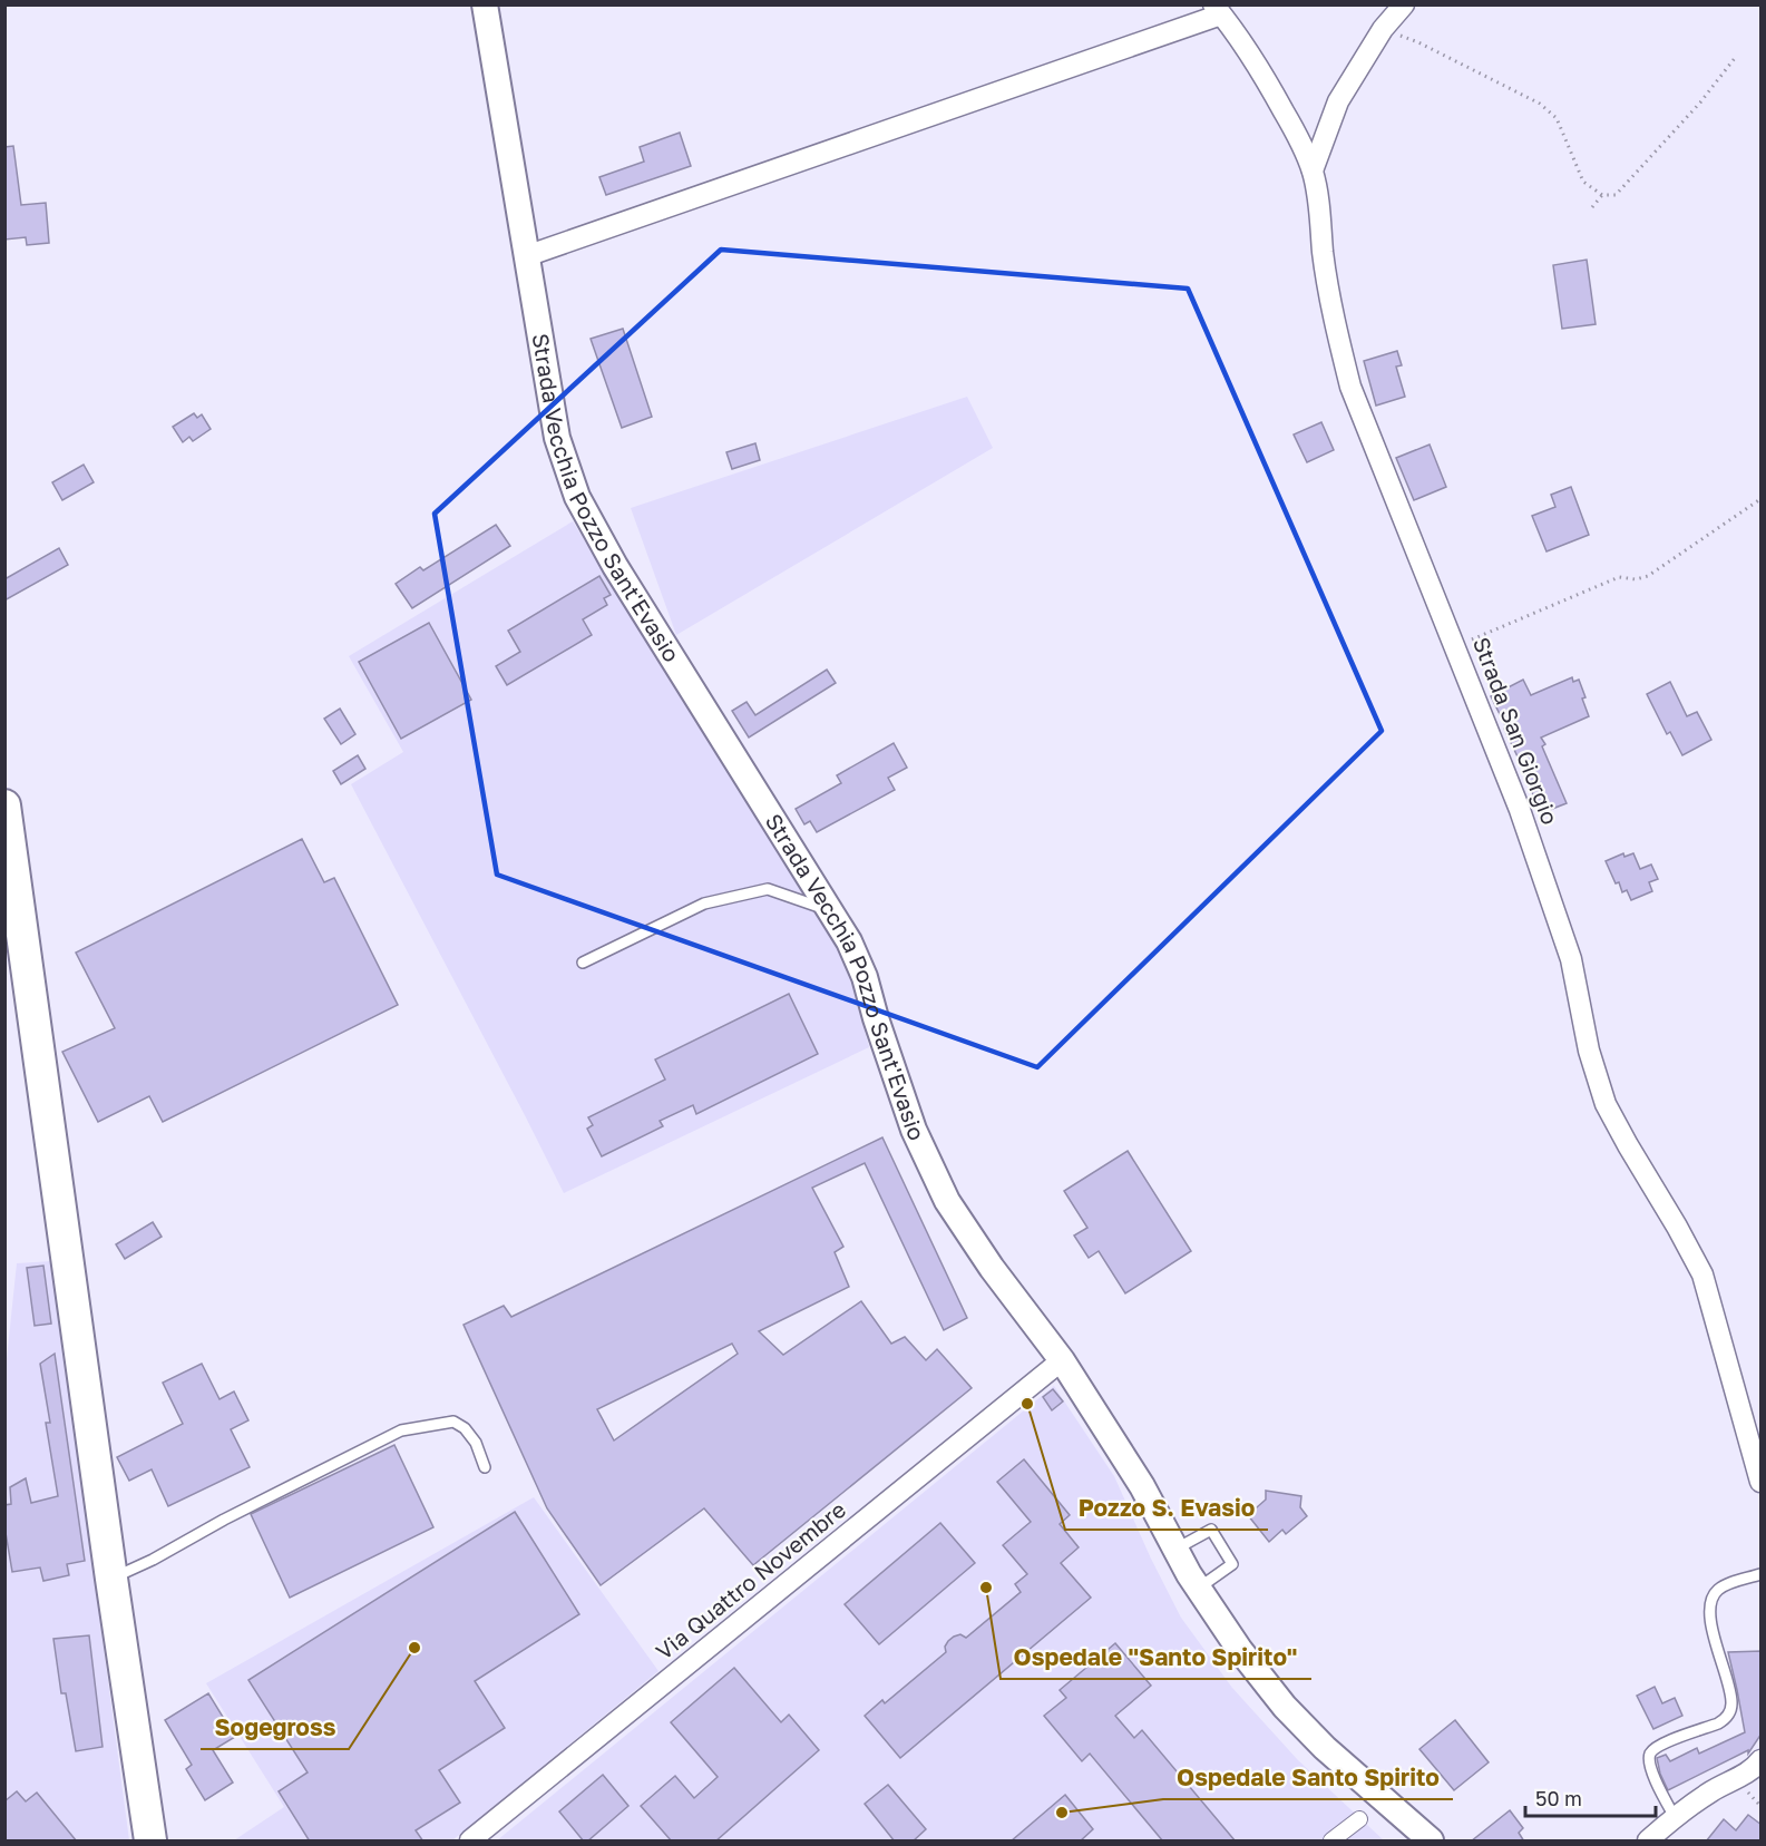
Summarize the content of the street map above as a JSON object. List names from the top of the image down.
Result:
{
  "streets": {
    "street": ["Strada Vecchia Pozzo Sant'Evasio", "Strada San Giorgio", "Via Quattro Novembre"]
  },
  "crossings": [
    ["Strada Vecchia Pozzo Sant'Evasio", "Via Quattro Novembre"]
  ],
  "places": [
    "Pozzo S. Evasio",
    "Ospedale \"Santo Spirito\"",
    "Sogegross",
    "Ospedale Santo Spirito"
  ],
  "scale_bar": "50 m"
}
